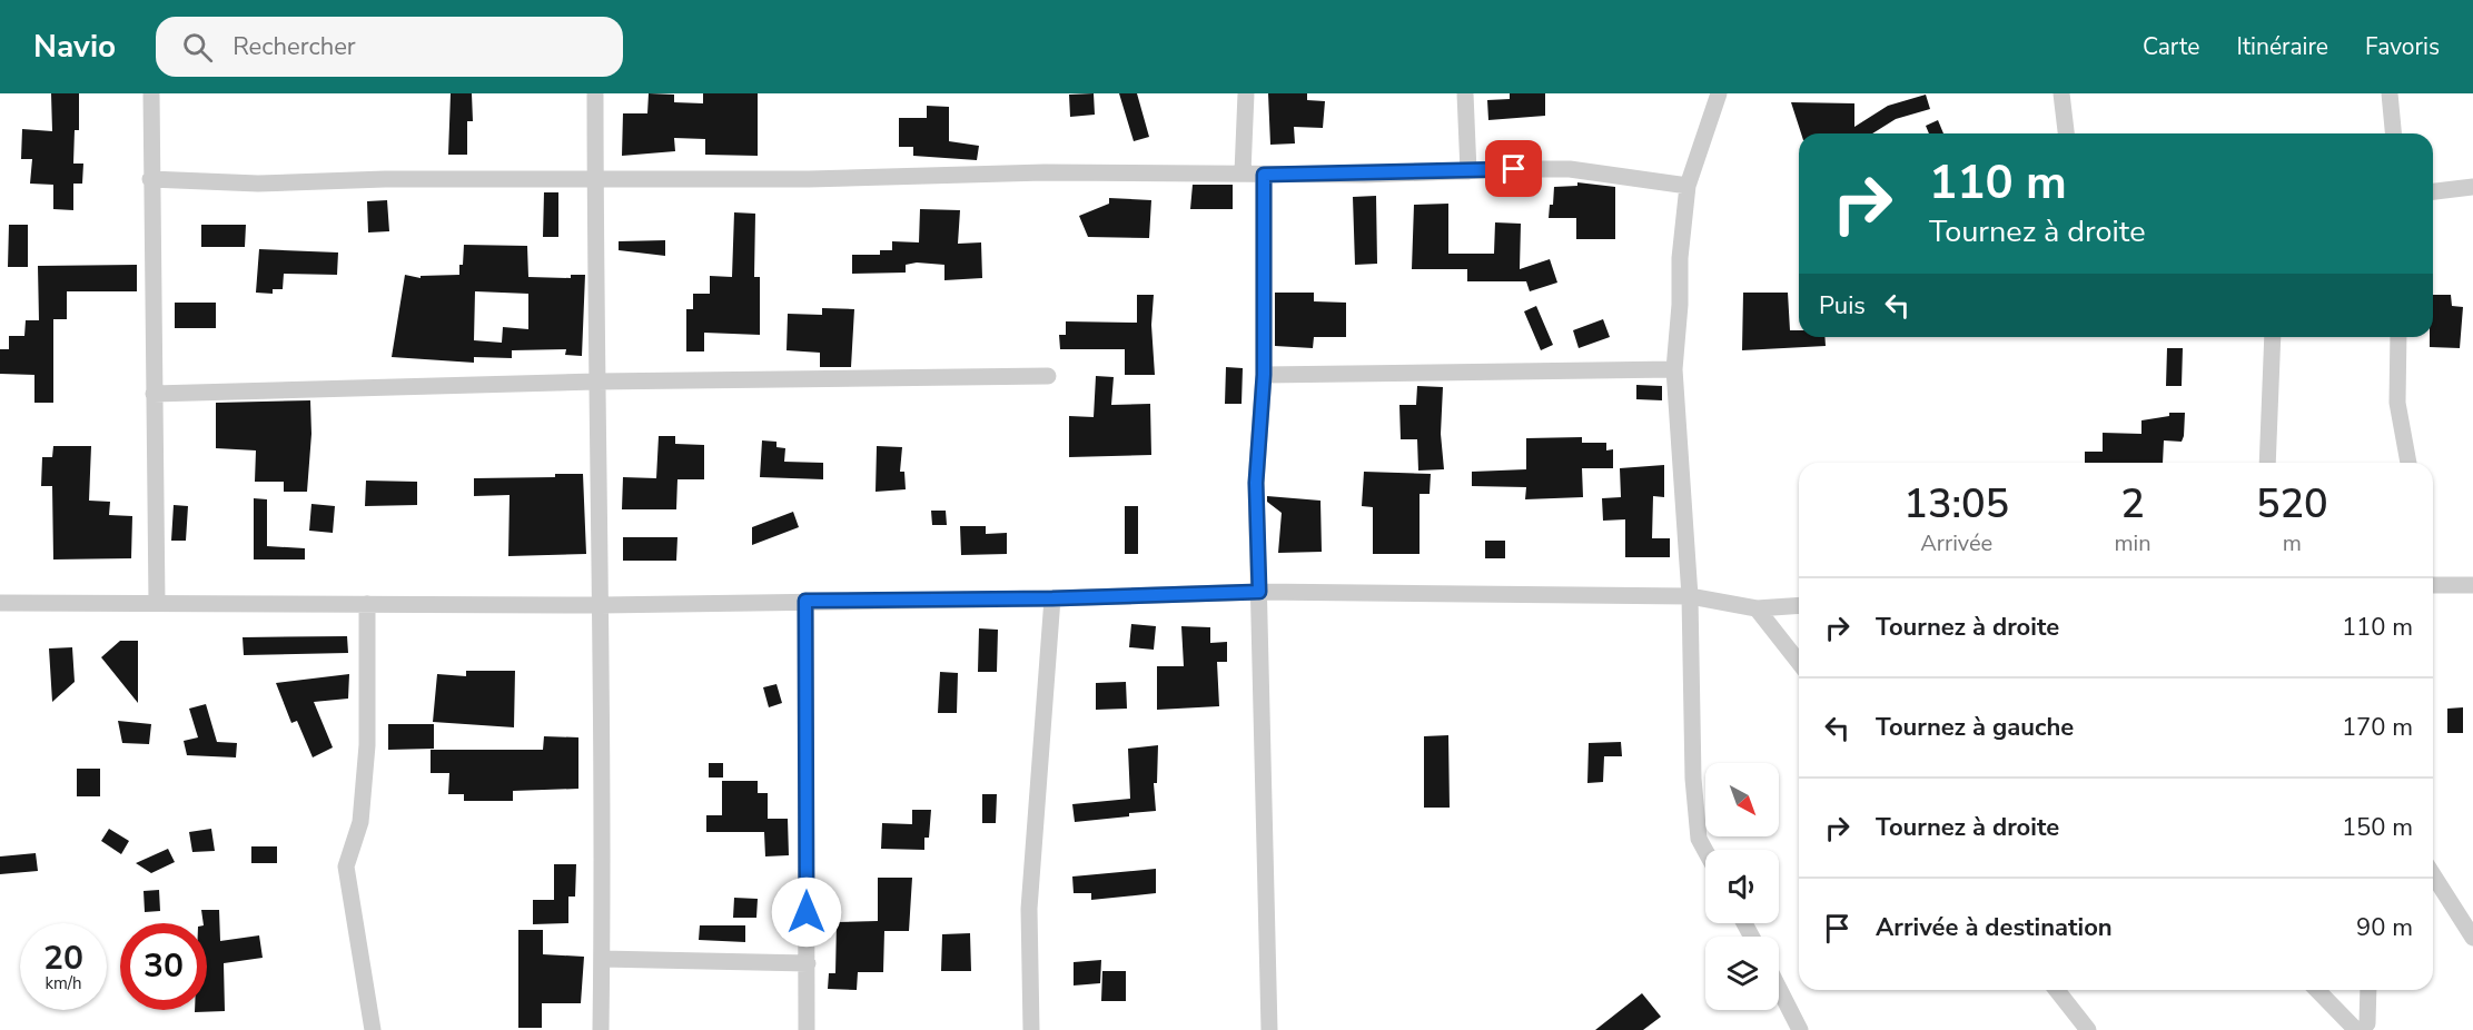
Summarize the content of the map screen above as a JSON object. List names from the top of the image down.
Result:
{
  "north": "bottom right",
  "page": {
    "header": "Navio",
    "search": "Rechercher",
    "nav": ["Carte", "Itinéraire", "Favoris"],
    "turn": ["110 m", "Tournez à droite"],
    "then": "Puis",
    "eta": [
      "13:05",
      "Arrivée",
      "2",
      "min",
      "520",
      "m"
    ],
    "list": [
      {
        "name": "Tournez à droite",
        "value": "110 m"
      },
      {
        "name": "Tournez à gauche",
        "value": "170 m"
      },
      {
        "name": "Tournez à droite",
        "value": "150 m"
      },
      {
        "name": "Arrivée à destination",
        "value": "90 m"
      }
    ],
    "speed": "20 km/h",
    "limit": "30"
  }
}
